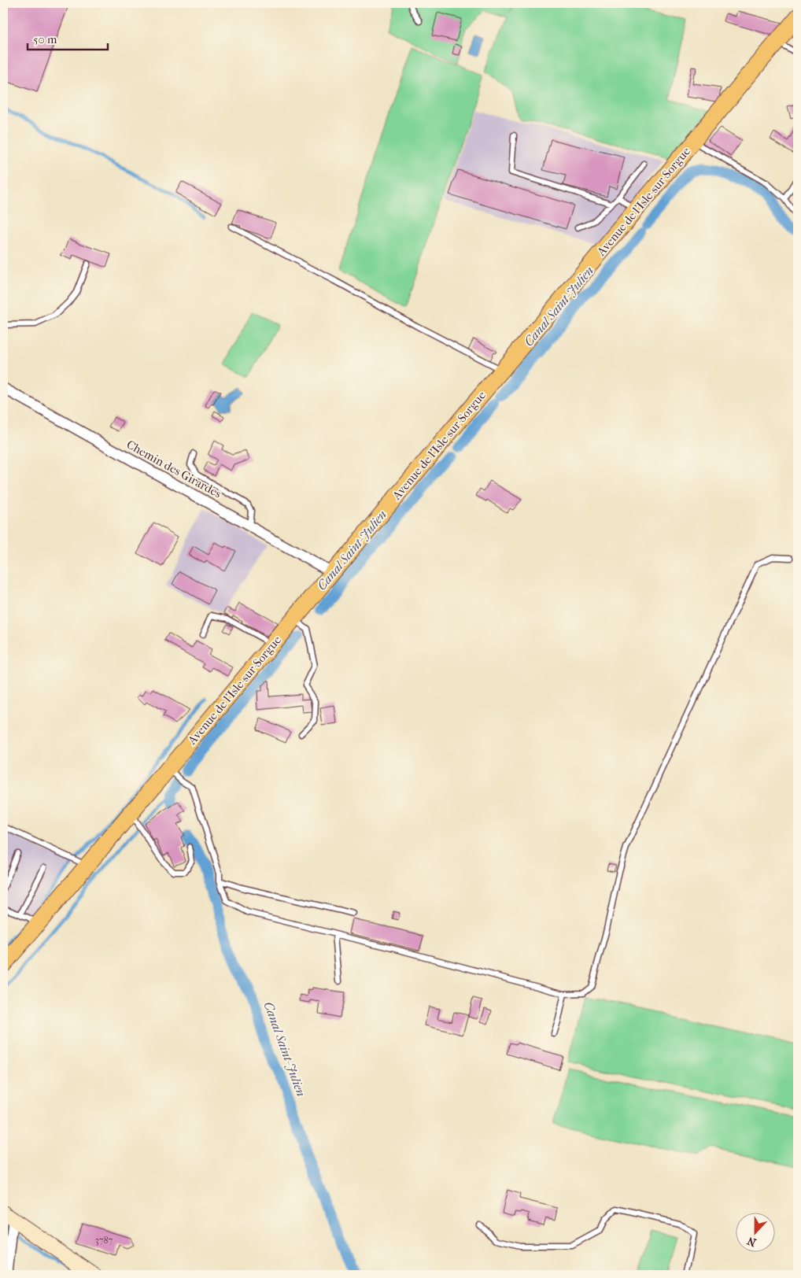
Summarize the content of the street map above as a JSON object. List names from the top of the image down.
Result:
{
  "streets": {
    "main road": ["Avenue de l'Isle-sur-Sorgue"],
    "street": ["Chemin des Girardes"]
  },
  "crossings": [
    ["Avenue de l'Isle-sur-Sorgue", "Chemin des Girardes"]
  ],
  "water": ["Canal Saint-Julien"],
  "house_numbers": ["3787"],
  "scale_bar": "50 m",
  "north": "bottom"
}
